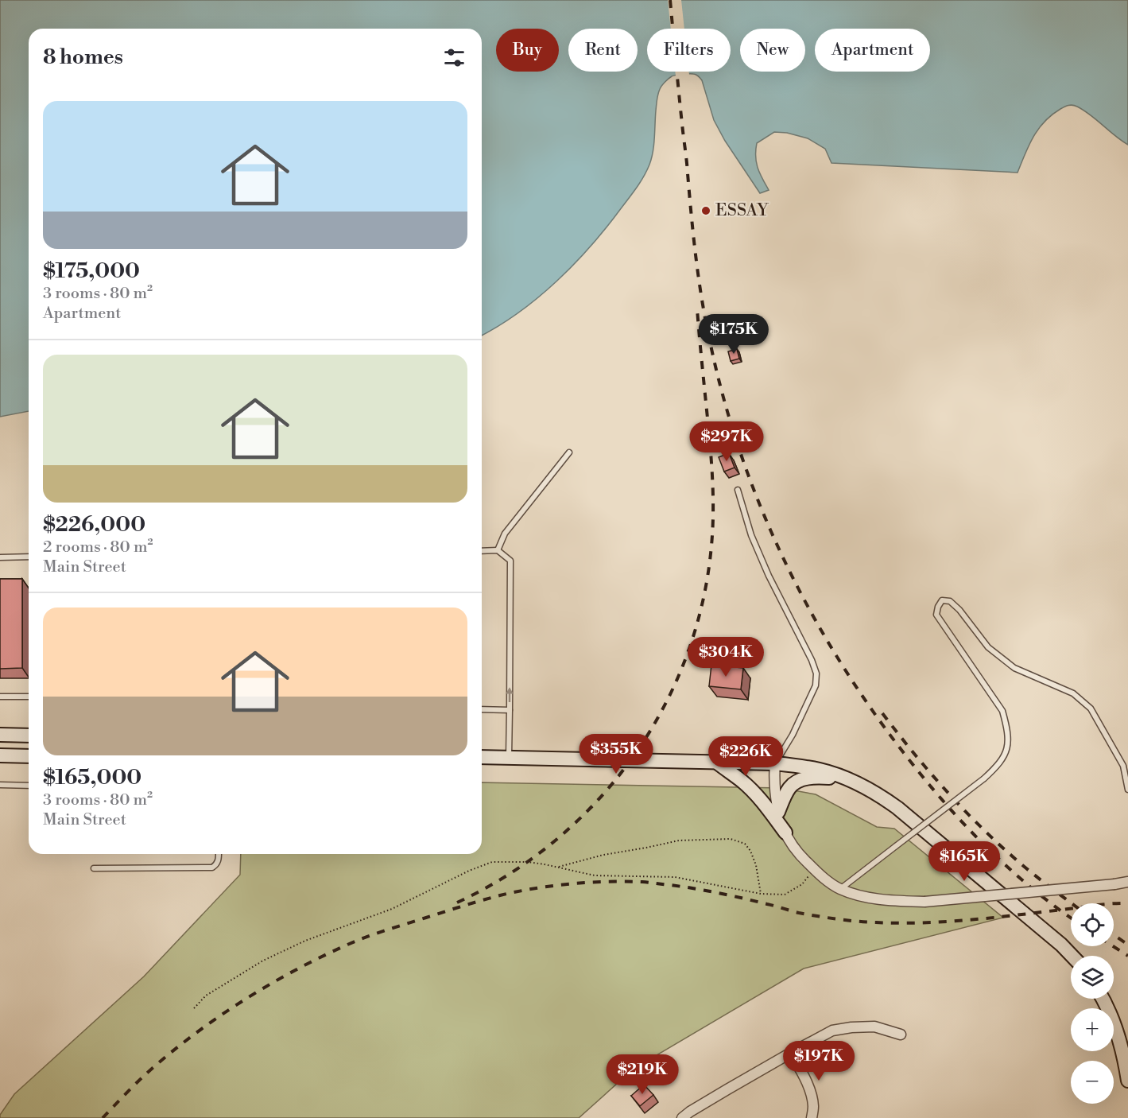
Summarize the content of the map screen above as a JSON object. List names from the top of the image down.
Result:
{
  "places": ["ESSAY"],
  "page": {
    "chip": [
      "Buy",
      "Rent",
      "Filters",
      "New",
      "Apartment"
    ],
    "heading": "8 homes",
    "list": [
      {
        "name": "$175,000",
        "note": "3 rooms · 80 m² · Apartment"
      },
      {
        "name": "$226,000",
        "note": "2 rooms · 80 m² · Main Street"
      },
      {
        "name": "$165,000",
        "note": "3 rooms · 80 m² · Main Street"
      }
    ],
    "price": [
      "$175K",
      "$297K",
      "$304K",
      "$355K",
      "$226K",
      "$165K",
      "$197K",
      "$219K"
    ],
    "map_buttons": ["+", "−"]
  }
}
